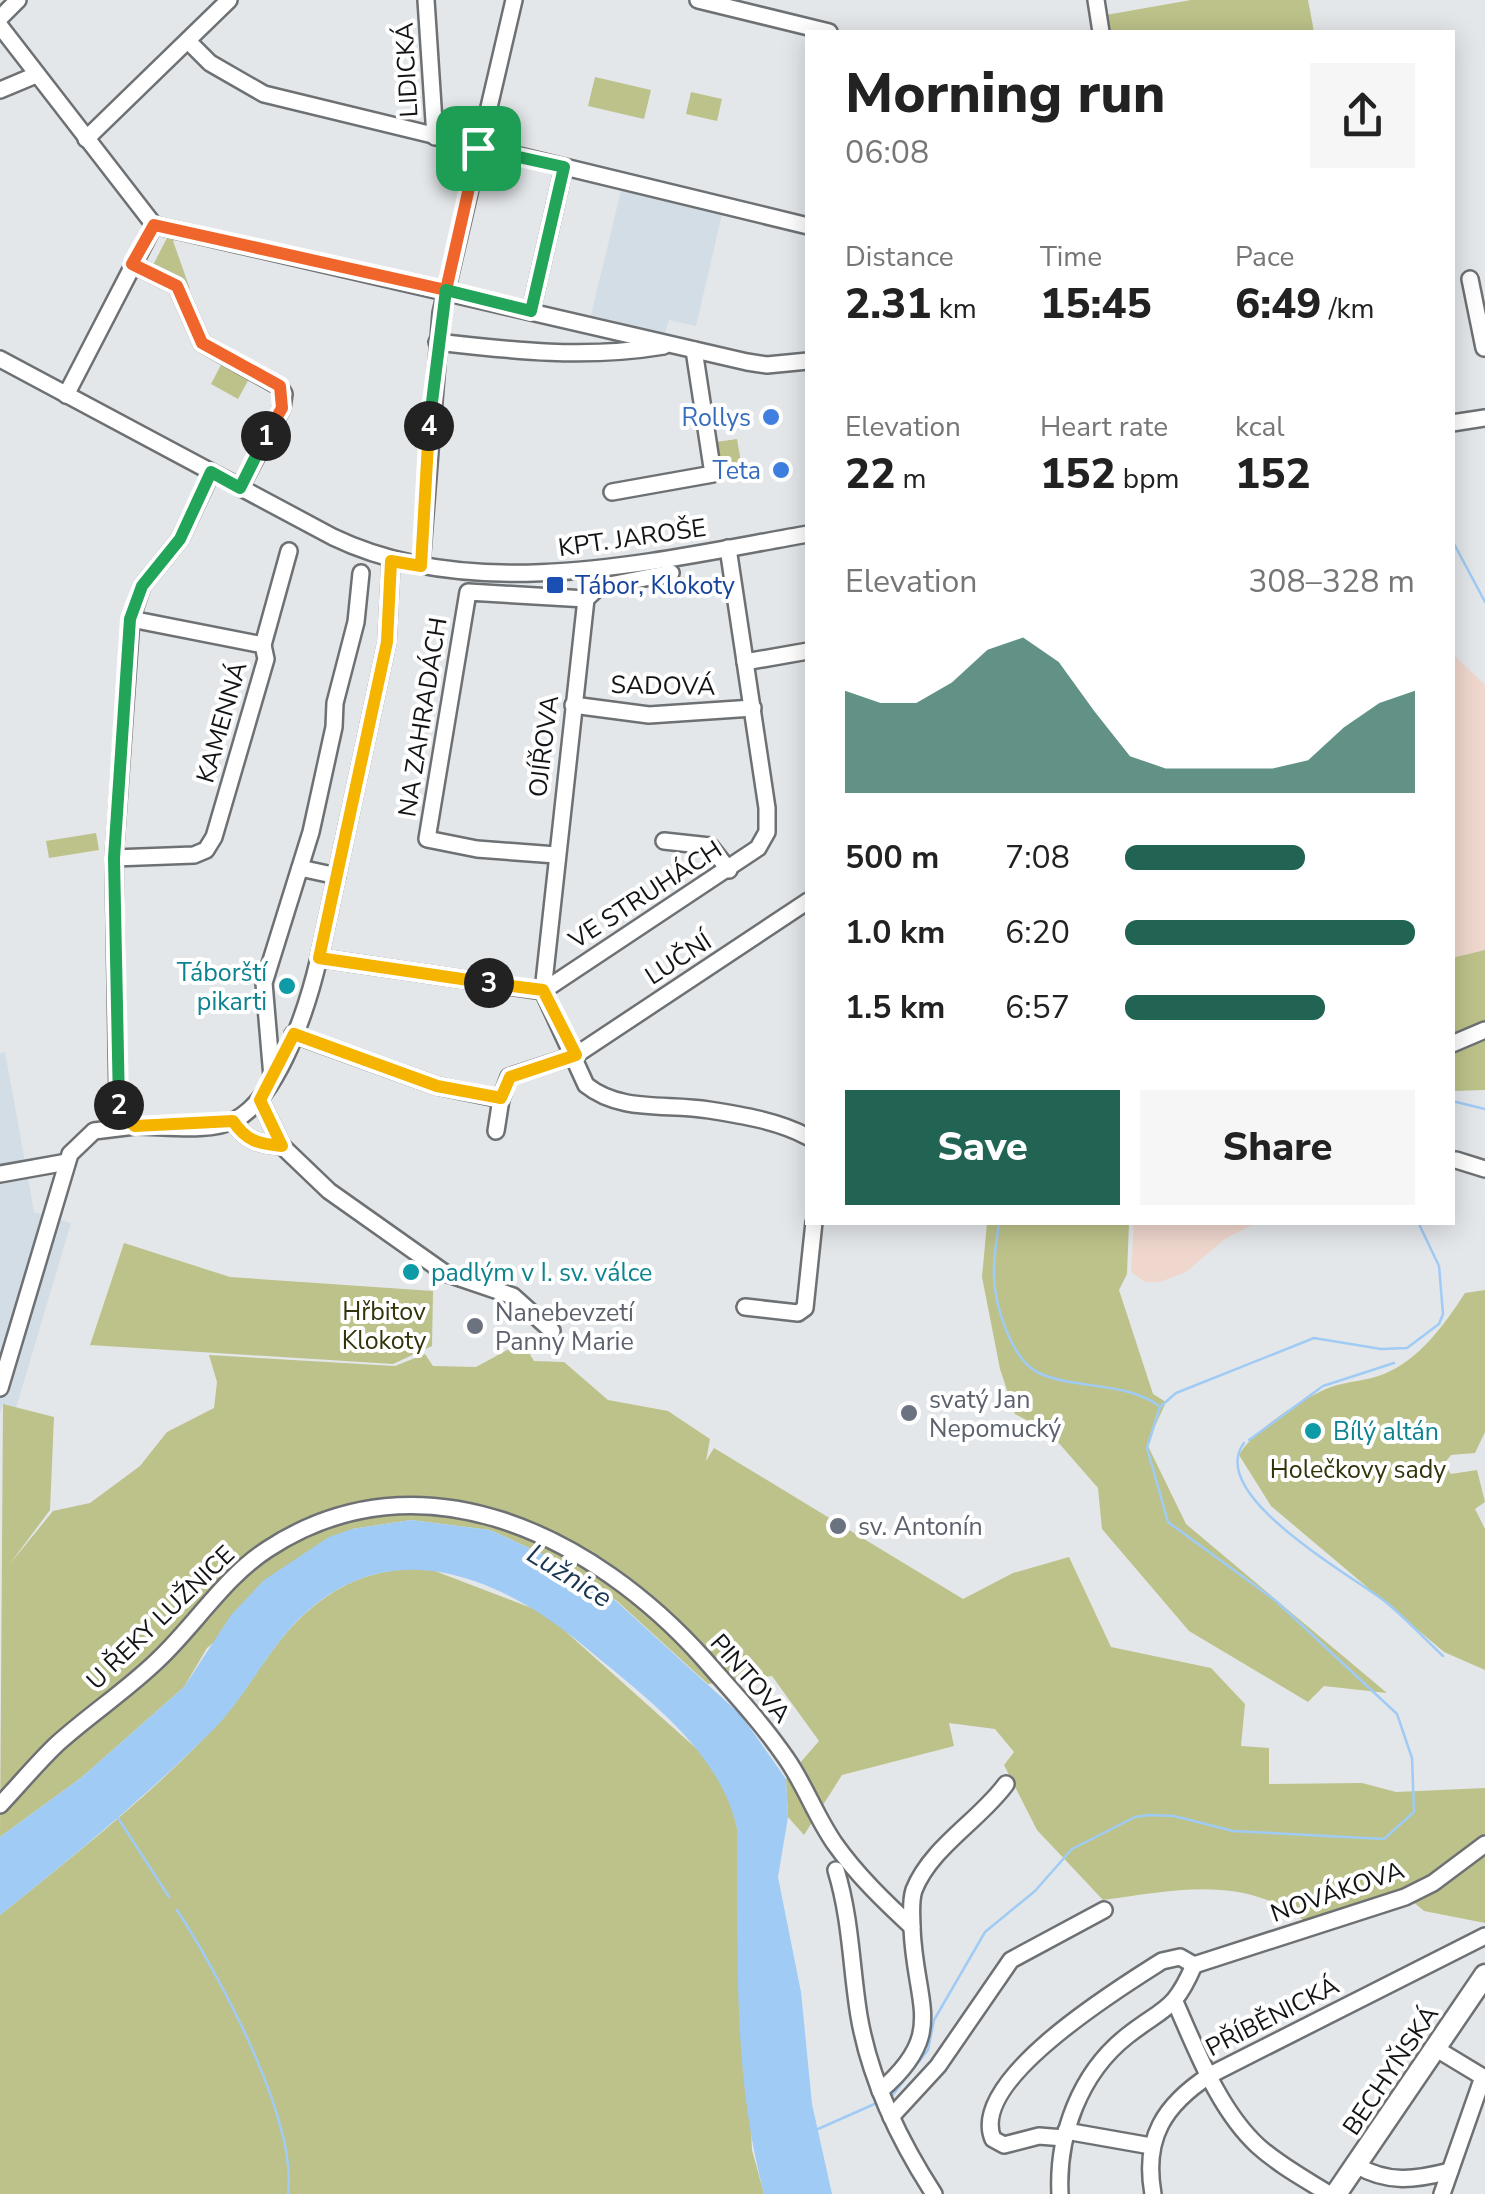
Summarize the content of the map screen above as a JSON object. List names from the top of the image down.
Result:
{
  "streets": {
    "main road": ["BECHYŇSKÁ"],
    "street": [
      "LIDICKÁ",
      "KPT. JAROŠE",
      "SADOVÁ",
      "NA ZAHRADÁCH",
      "KAMENNÁ",
      "OJÍŘOVA",
      "VE STRUHÁCH",
      "LUČNÍ",
      "U ŘEKY LUŽNICE",
      "PINTOVA",
      "NOVÁKOVA",
      "PŘÍBĚNICKÁ"
    ]
  },
  "crossings": [
    ["KPT. JAROŠE", "VE STRUHÁCH"],
    ["SADOVÁ", "OJÍŘOVA"],
    ["SADOVÁ", "VE STRUHÁCH"],
    ["NA ZAHRADÁCH", "OJÍŘOVA"],
    ["OJÍŘOVA", "VE STRUHÁCH"],
    ["U ŘEKY LUŽNICE", "PINTOVA"]
  ],
  "water": ["Lužnice"],
  "parks": ["Hřbitov Klokoty", "Holečkovy sady"],
  "places": {
    "other": [
      "Rollys",
      "Teta",
      "Táborští pikarti",
      "padlým v I. sv. válce",
      "Nanebevzetí Panny Marie",
      "svatý Jan Nepomucký",
      "Bílý altán",
      "sv. Antonín"
    ],
    "transit": ["Tábor, Klokoty"]
  },
  "page": {
    "heading": ["Morning run", "06:08"],
    "stats": [
      ["Distance", "2.31 km"],
      ["Time", "15:45"],
      ["Pace", "6:49 /km"],
      ["Elevation", "22 m"],
      ["Heart rate", "152 bpm"],
      ["kcal", "152"]
    ],
    "pins": [
      "4",
      "1",
      "3",
      "2"
    ],
    "chart": ["Elevation", "308–328 m"],
    "list": [
      {
        "name": "500 m",
        "note": "7:08"
      },
      {
        "name": "1.0 km",
        "note": "6:20"
      },
      {
        "name": "1.5 km",
        "note": "6:57"
      }
    ],
    "buttons": ["Save", "Share"]
  }
}
